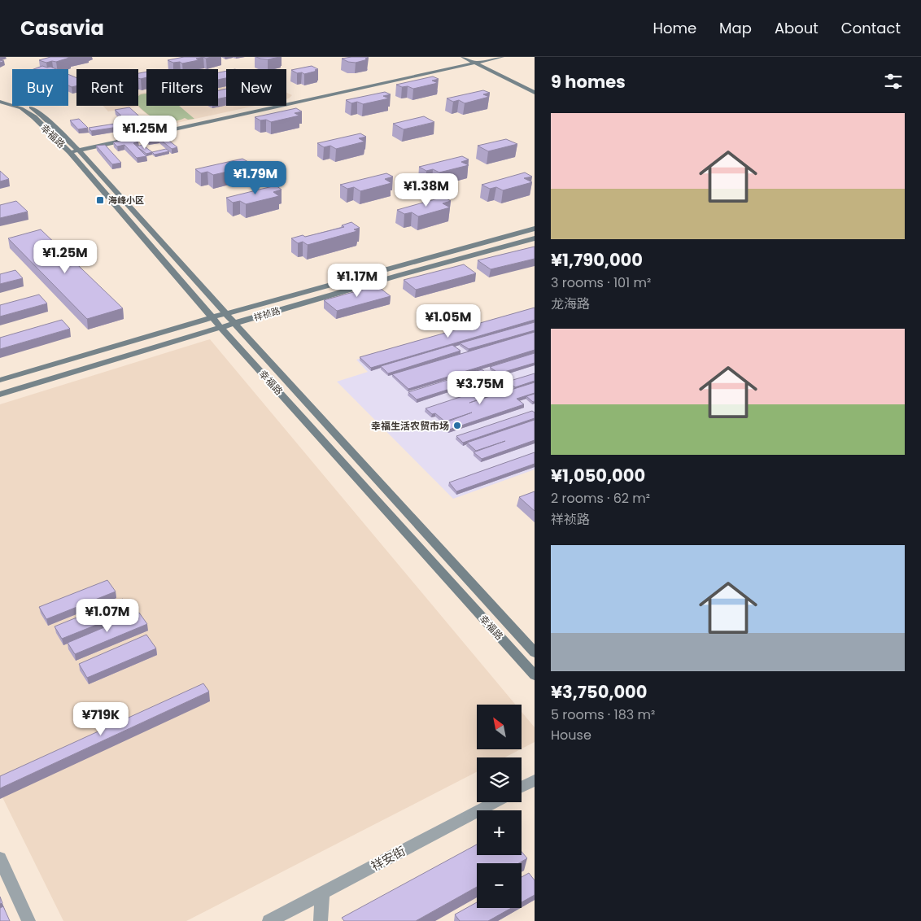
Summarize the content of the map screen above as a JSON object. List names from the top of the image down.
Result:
{
  "streets": {
    "main road": ["幸福路", "祥祯路"],
    "street": ["祥安街"]
  },
  "crossings": [
    ["幸福路", "祥祯路"]
  ],
  "places": {
    "transit": ["海峰小区"],
    "other": ["幸福生活农贸市场"]
  },
  "north": "top left",
  "page": {
    "header": "Casavia",
    "nav": [
      "Home",
      "Map",
      "About",
      "Contact"
    ],
    "heading": "9 homes",
    "chip": [
      "Buy",
      "Rent",
      "Filters",
      "New"
    ],
    "list": [
      {
        "name": "¥1,790,000",
        "note": "3 rooms · 101 m² · 龙海路"
      },
      {
        "name": "¥1,050,000",
        "note": "2 rooms · 62 m² · 祥祯路"
      },
      {
        "name": "¥3,750,000",
        "note": "5 rooms · 183 m² · House"
      }
    ],
    "price": [
      "¥1.25M",
      "¥1.79M",
      "¥1.38M",
      "¥1.25M",
      "¥1.17M",
      "¥1.05M",
      "¥3.75M",
      "¥1.07M",
      "¥719K"
    ],
    "map_buttons": ["+", "−"]
  }
}
